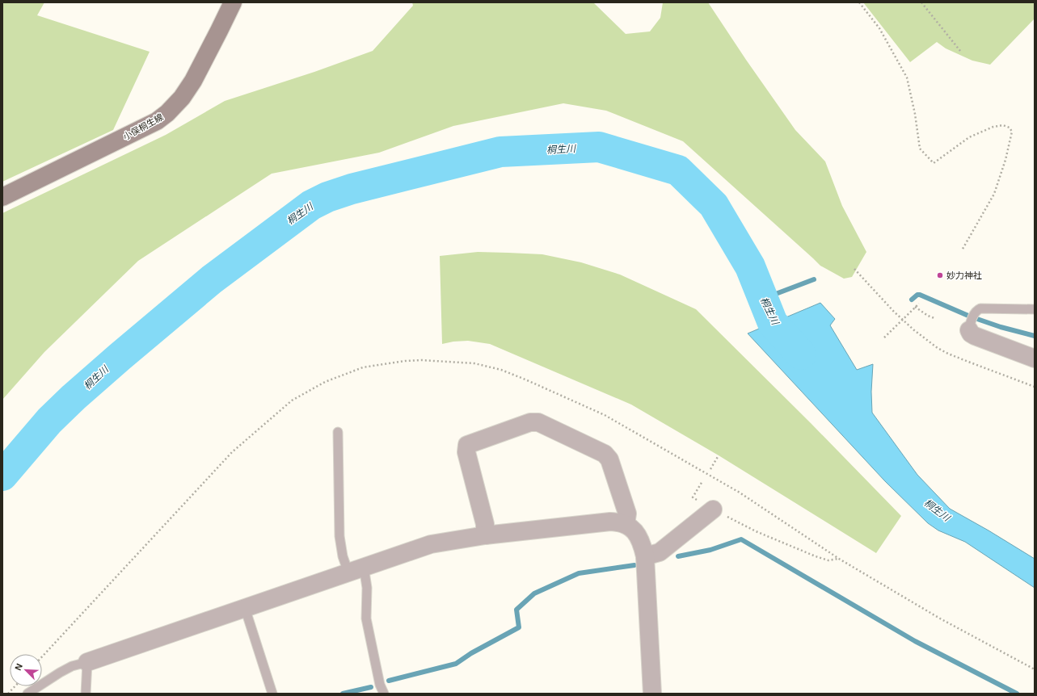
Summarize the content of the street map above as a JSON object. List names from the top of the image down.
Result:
{
  "streets": {
    "main road": ["小俣桐生線"]
  },
  "water": ["桐生川"],
  "places": ["妙力神社"],
  "north": "top left"
}
